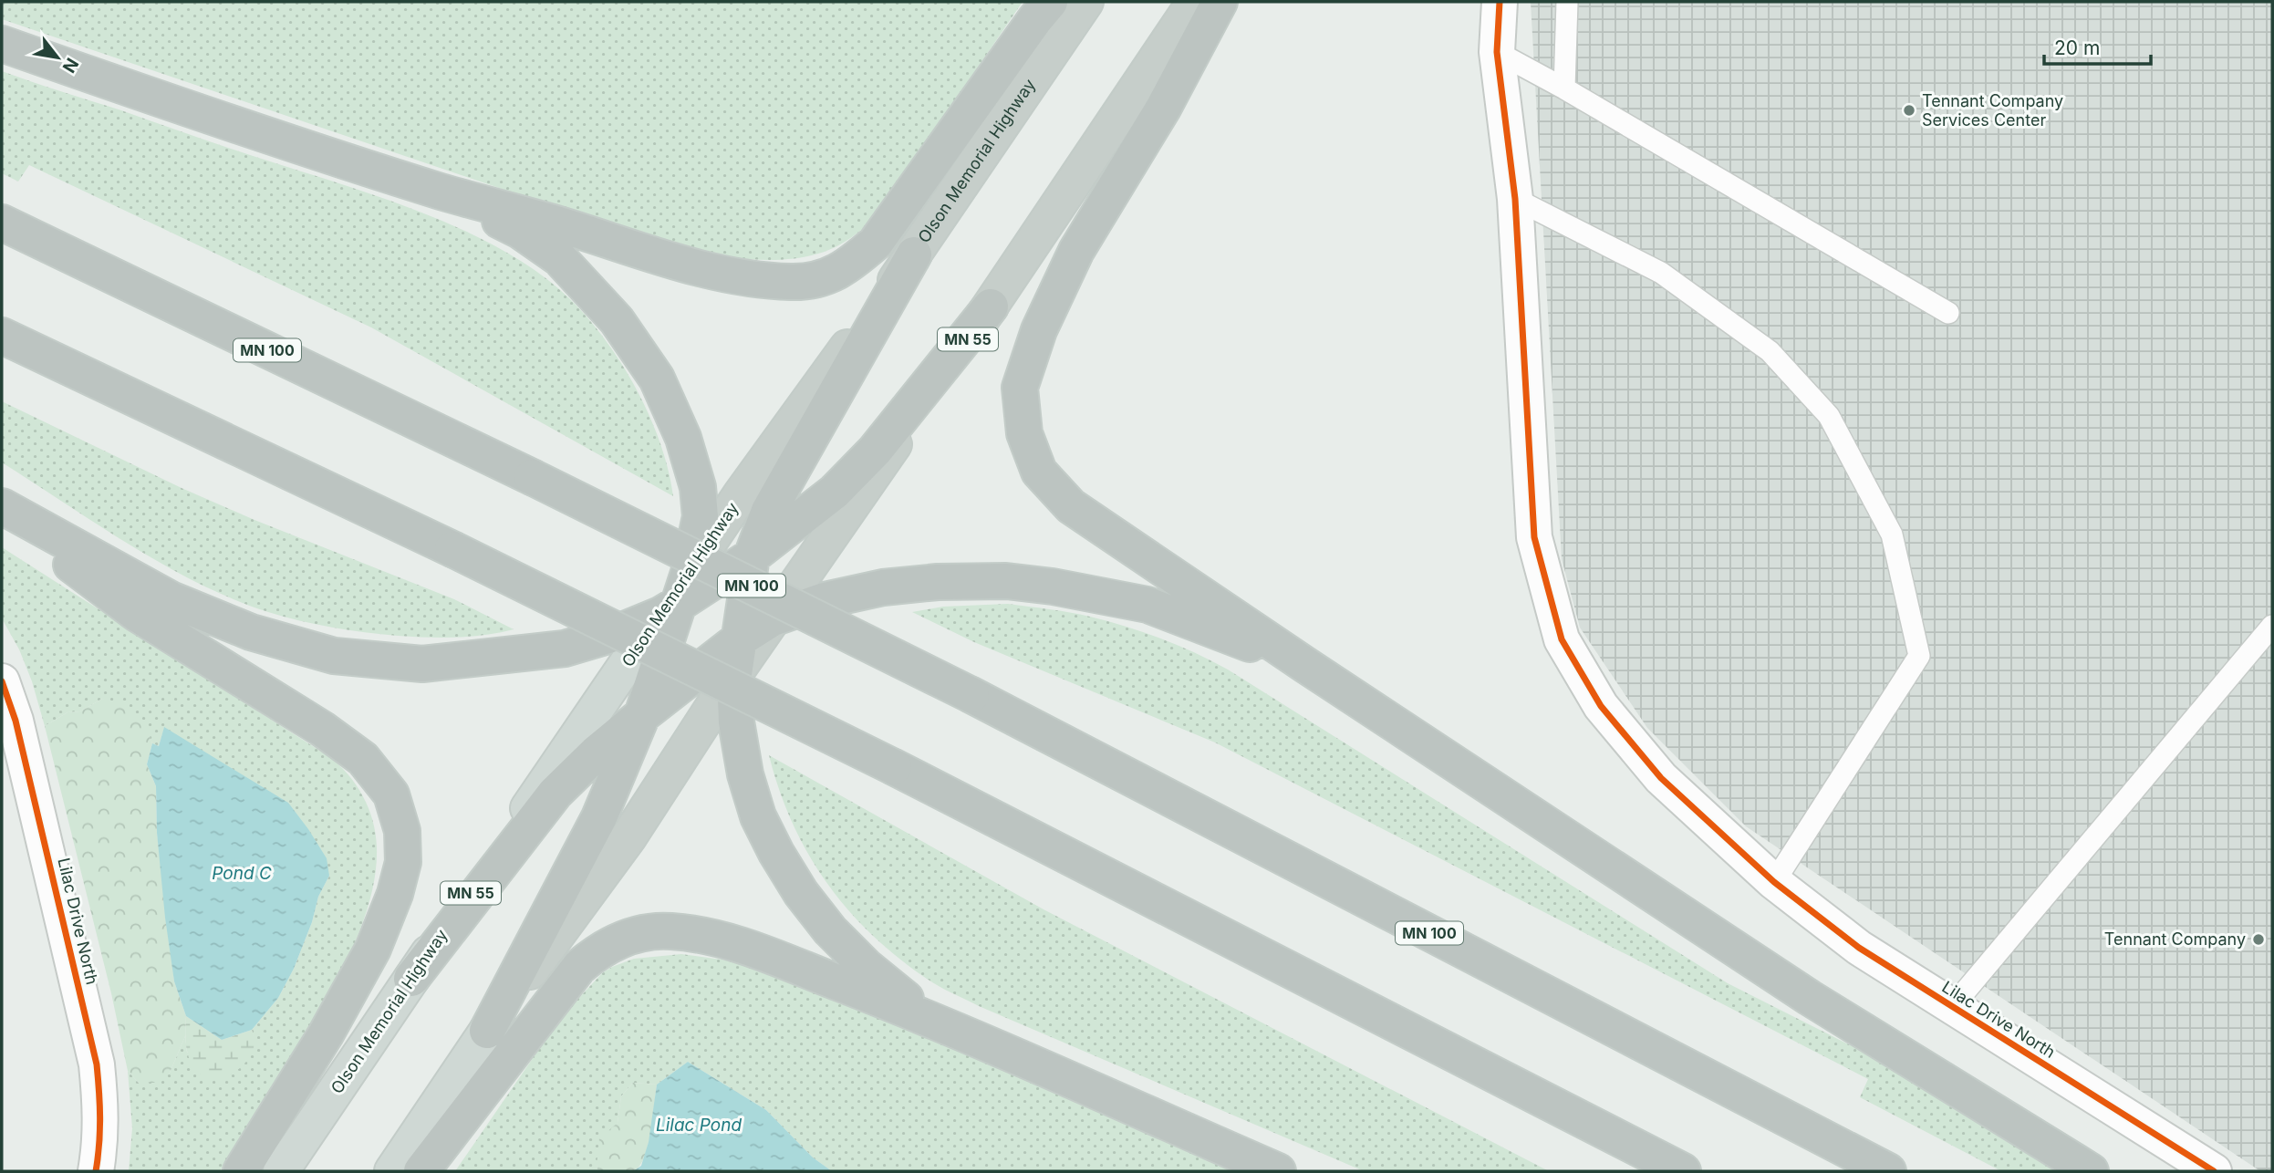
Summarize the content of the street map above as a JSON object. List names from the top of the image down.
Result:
{
  "streets": {
    "highway": ["Olson Memorial Highway", "MN 55", "MN 100"],
    "street": ["Lilac Drive North"]
  },
  "water": ["Pond C", "Lilac Pond"],
  "places": ["Tennant Company Services Center", "Tennant Company"],
  "scale_bar": "20 m",
  "north": "bottom right"
}
